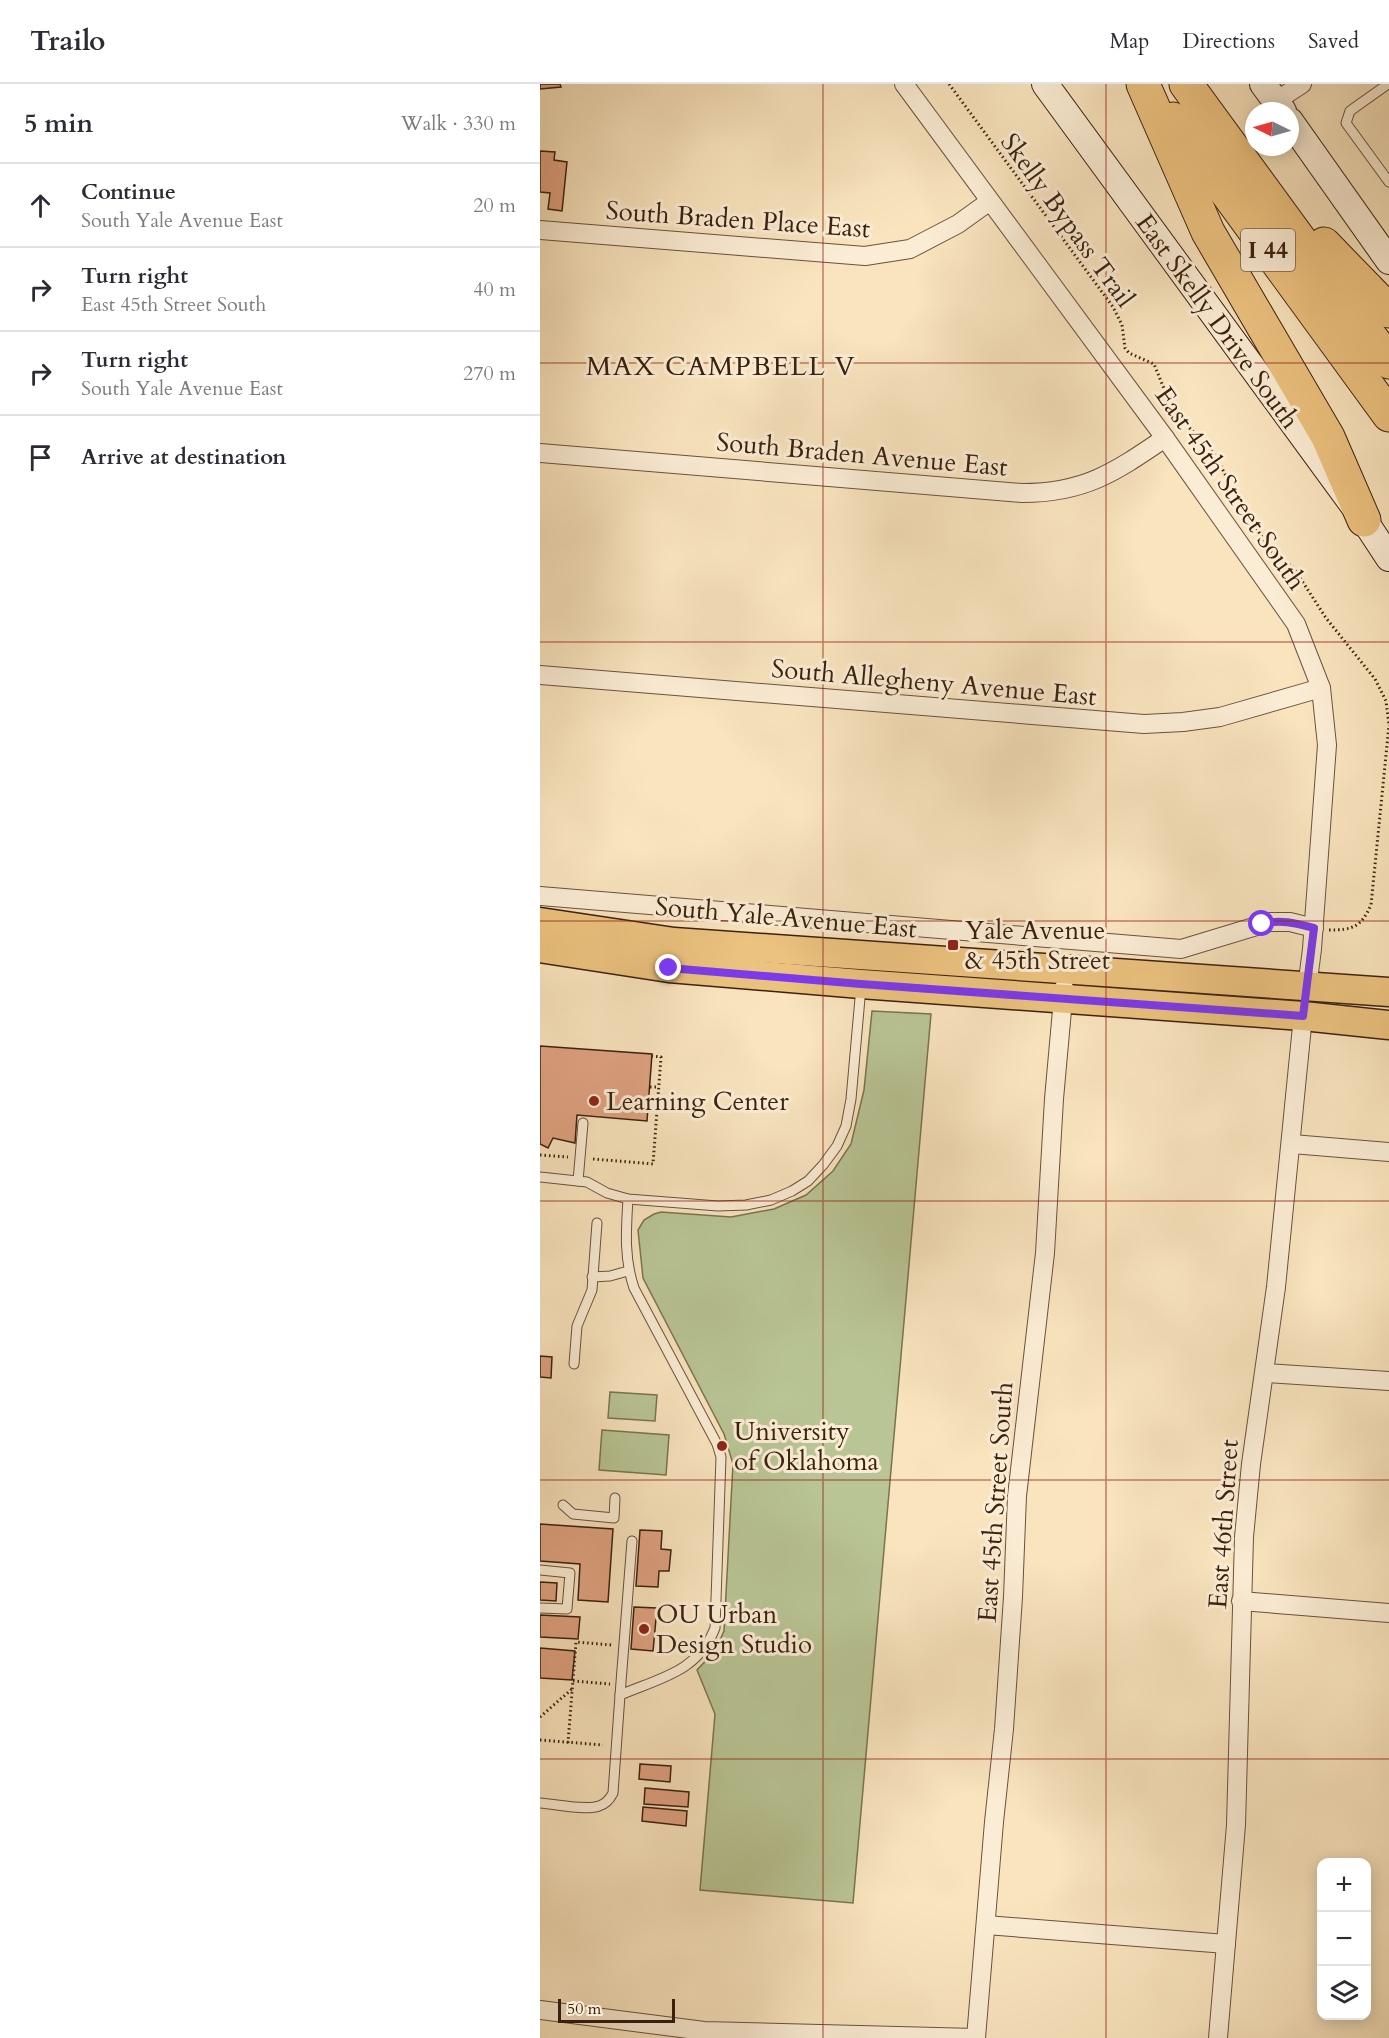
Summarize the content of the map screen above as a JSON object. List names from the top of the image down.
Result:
{
  "streets": {
    "highway": ["I 44"],
    "main road": ["East Skelly Drive South", "South Yale Avenue East"],
    "street": [
      "South Braden Place East",
      "South Braden Avenue East",
      "East 45th Street South",
      "South Allegheny Avenue East",
      "East 46th Street"
    ],
    "path": ["Skelly Bypass Trail"]
  },
  "crossings": [
    ["South Braden Place East", "East 45th Street South"],
    ["Skelly Bypass Trail", "East 45th Street South"],
    ["Skelly Bypass Trail", "South Yale Avenue East"],
    ["South Braden Avenue East", "East 45th Street South"],
    ["East 45th Street South", "South Allegheny Avenue East"],
    ["East 45th Street South", "South Yale Avenue East"],
    ["South Yale Avenue East", "East 46th Street"]
  ],
  "districts": ["MAX CAMPBELL V"],
  "places": {
    "transit": ["Yale Avenue & 45th Street"],
    "other": ["Learning Center", "University of Oklahoma", "OU Urban Design Studio"]
  },
  "scale_bar": "50 m",
  "north": "left",
  "page": {
    "header": "Trailo",
    "nav": ["Map", "Directions", "Saved"],
    "heading": ["5 min", "Walk · 330 m"],
    "list": [
      ["Continue", "South Yale Avenue East", "20 m"],
      ["Turn right", "East 45th Street South", "40 m"],
      ["Turn right", "South Yale Avenue East", "270 m"],
      "Arrive at destination"
    ],
    "map_buttons": ["+", "−"],
    "scale": "50 m"
  }
}
